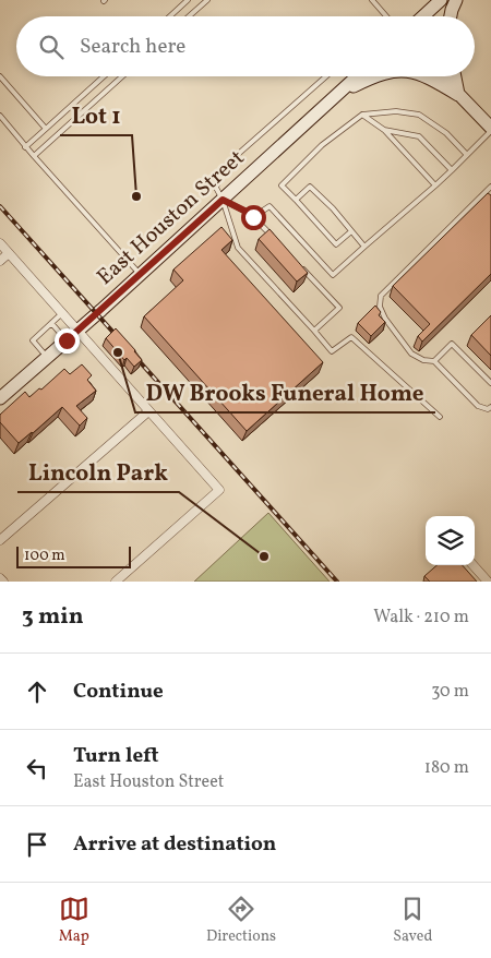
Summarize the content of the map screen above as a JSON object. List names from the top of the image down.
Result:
{
  "streets": {
    "main road": ["East Houston Street"]
  },
  "places": ["Lot 1", "DW Brooks Funeral Home", "Lincoln Park"],
  "scale_bar": "100 m",
  "page": {
    "search": "Search here",
    "scale": "100 m",
    "heading": ["3 min", "Walk · 210 m"],
    "list": [
      ["Continue", "30 m"],
      ["Turn left", "East Houston Street", "180 m"],
      "Arrive at destination"
    ],
    "nav": ["Map", "Directions", "Saved"]
  }
}
